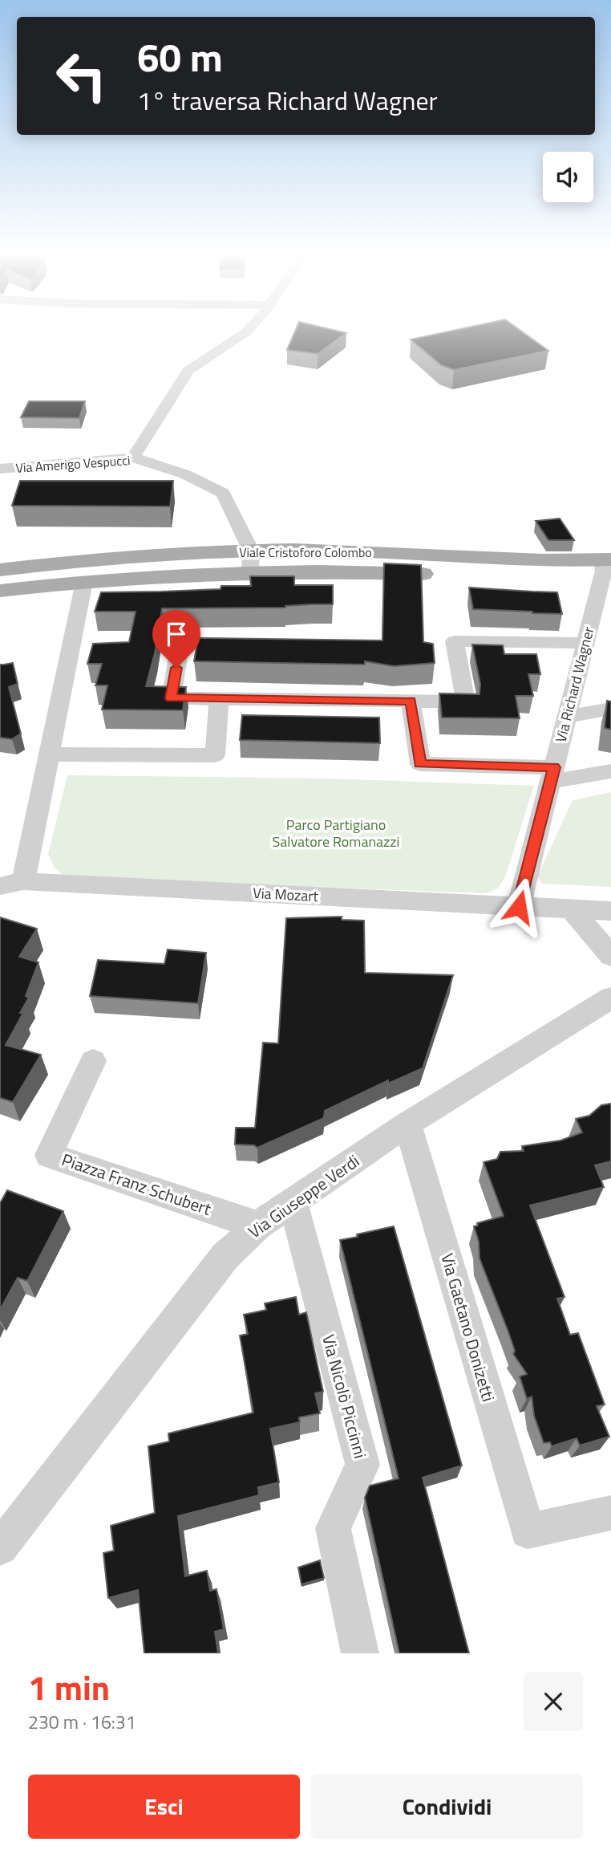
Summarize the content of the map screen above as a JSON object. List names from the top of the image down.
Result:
{
  "streets": {
    "main road": ["Viale Cristoforo Colombo"],
    "street": [
      "Via Amerigo Vespucci",
      "Via Richard Wagner",
      "Via Mozart",
      "Piazza Franz Schubert",
      "Via Giuseppe Verdi",
      "Via Gaetano Donizetti",
      "Via Nicolò Piccinni"
    ]
  },
  "crossings": [
    ["Via Amerigo Vespucci", "Viale Cristoforo Colombo"],
    ["Viale Cristoforo Colombo", "Via Richard Wagner"],
    ["Via Richard Wagner", "Via Mozart"],
    ["Piazza Franz Schubert", "Via Giuseppe Verdi"],
    ["Via Giuseppe Verdi", "Via Gaetano Donizetti"],
    ["Via Giuseppe Verdi", "Via Nicolò Piccinni"]
  ],
  "parks": ["Parco Partigiano Salvatore Romanazzi"],
  "page": {
    "turn": ["60 m", "1° traversa Richard Wagner"],
    "heading": ["1 min", "230 m · 16:31"],
    "buttons": ["Esci", "Condividi"]
  }
}
